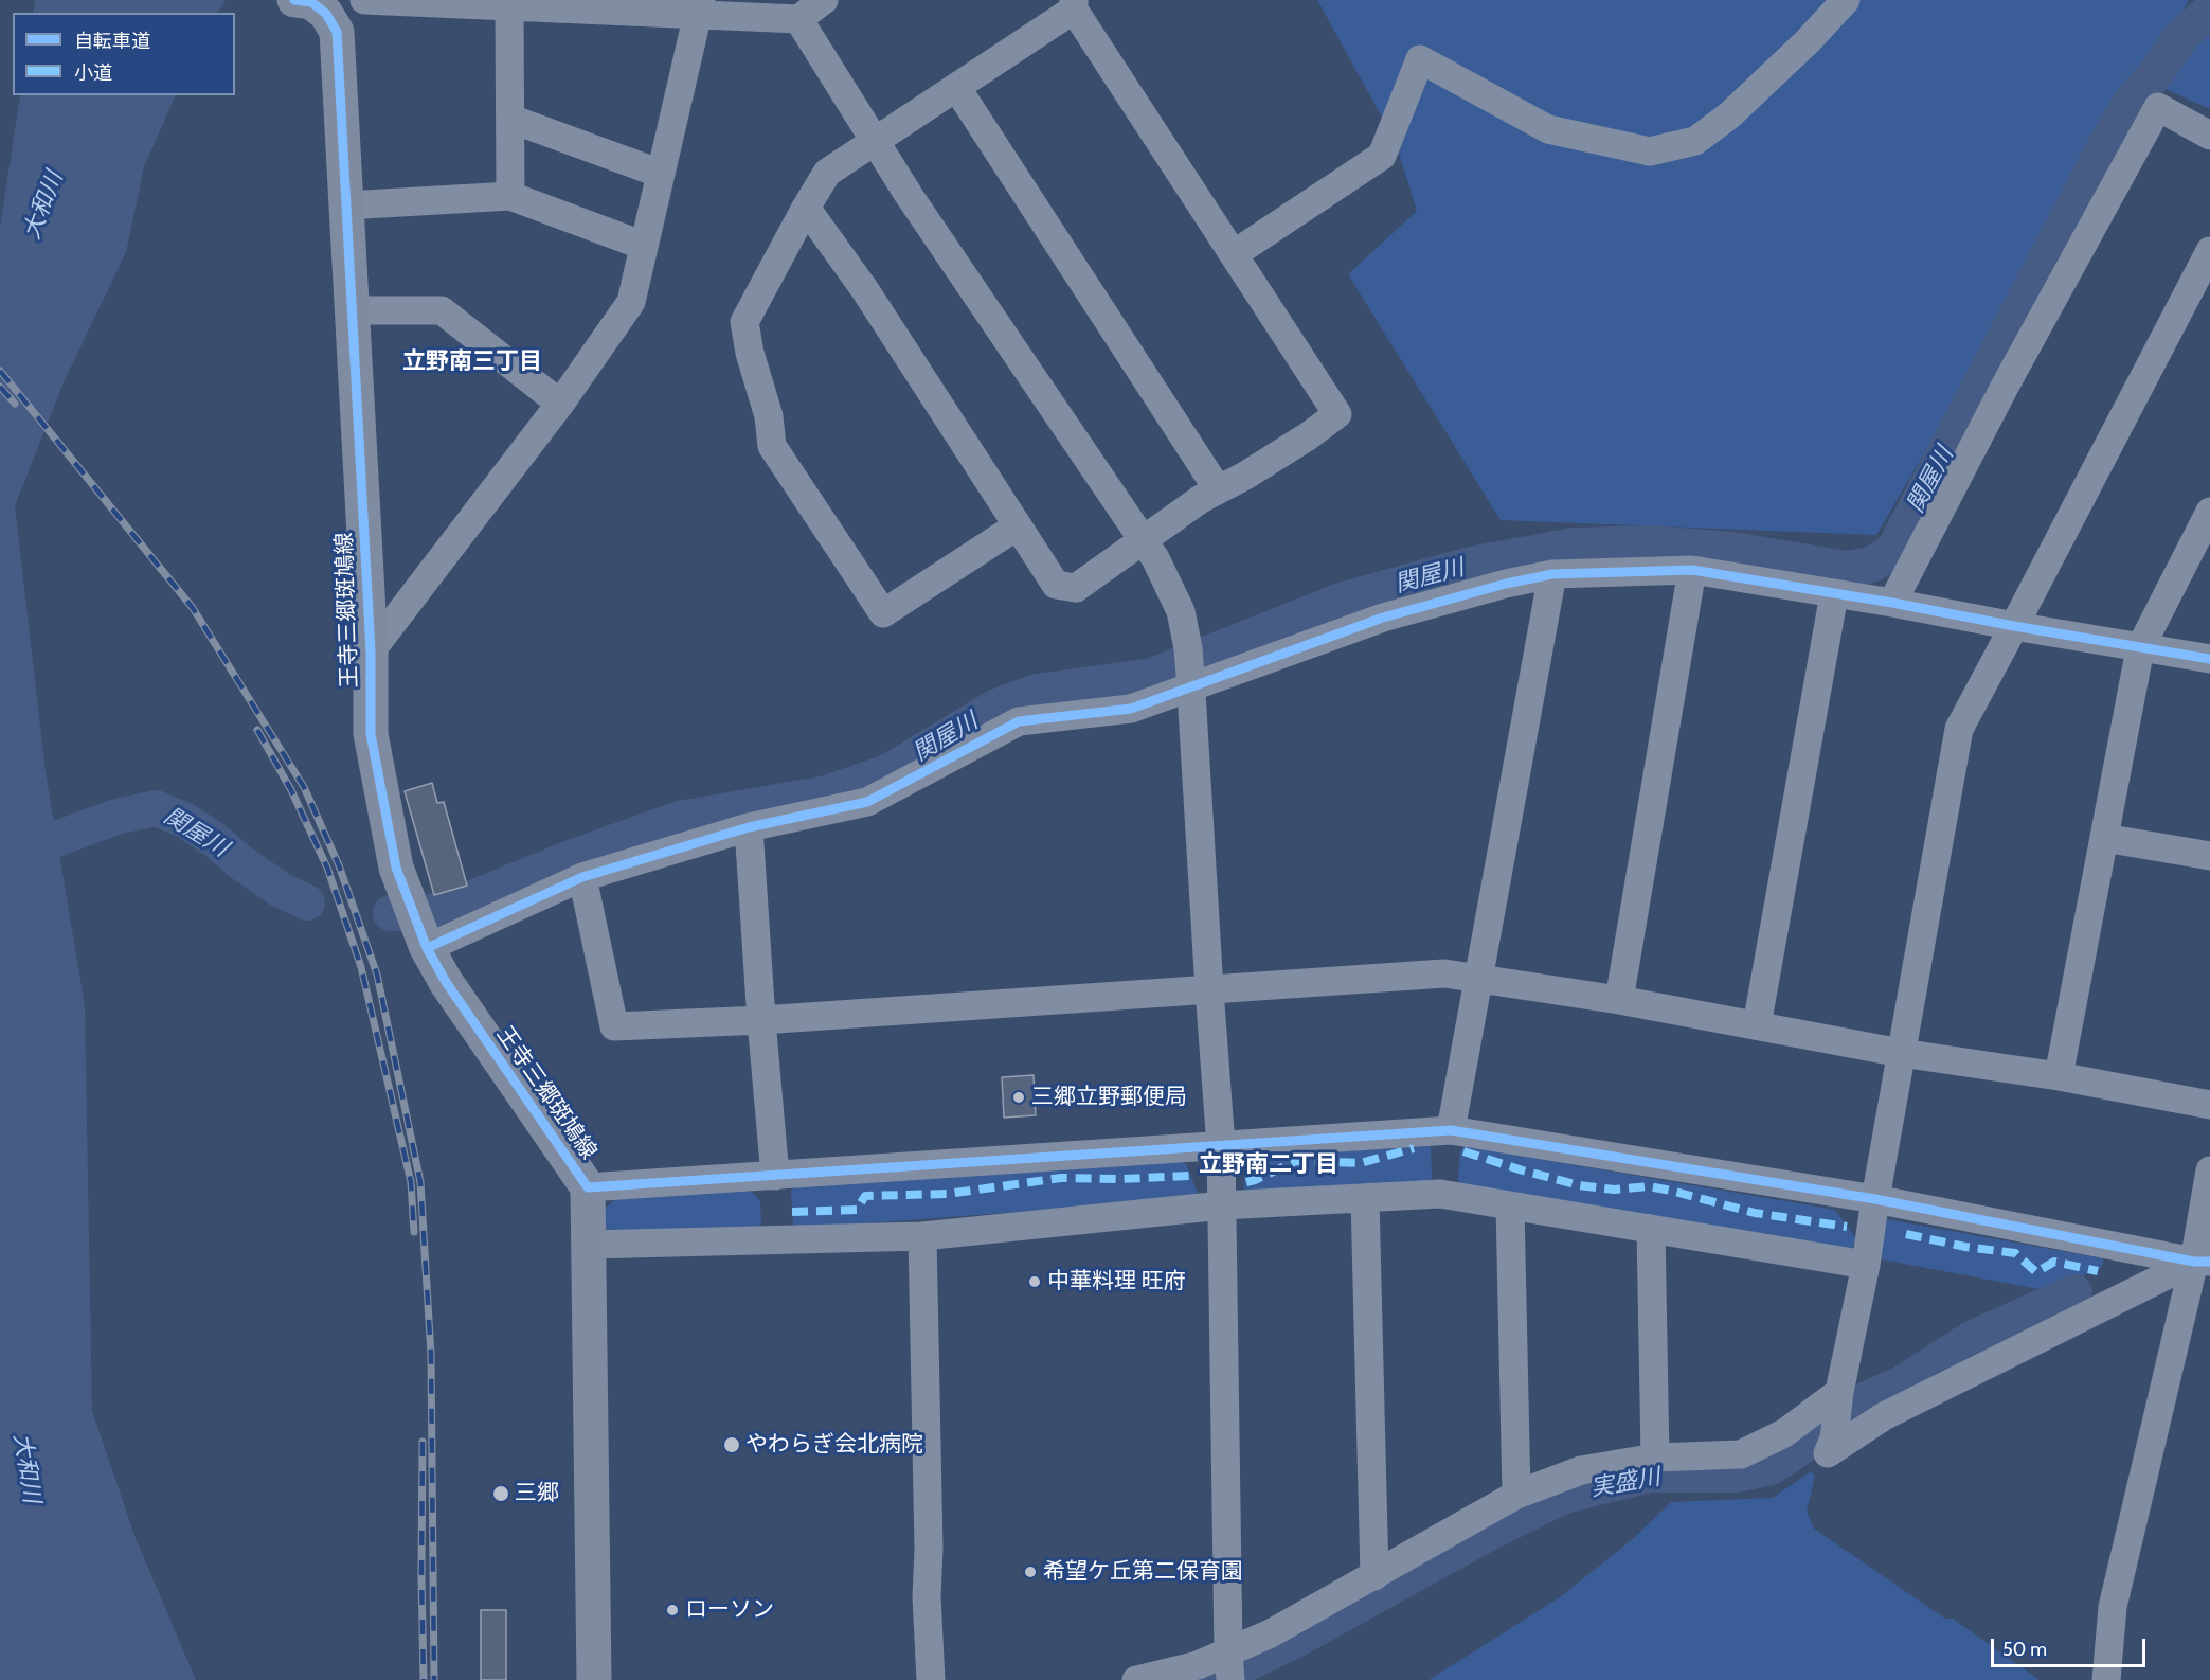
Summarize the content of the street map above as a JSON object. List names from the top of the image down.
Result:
{
  "streets": {
    "main road": ["王寺三郷斑鳩線"]
  },
  "districts": ["立野南三丁目", "立野南二丁目"],
  "water": ["大和川", "関屋川", "実盛川"],
  "places": [
    "三郷立野郵便局",
    "中華料理 旺府",
    "やわらぎ会北病院",
    "三郷",
    "希望ケ丘第二保育園",
    "ローソン"
  ],
  "legend": ["自転車道", "小道"],
  "scale_bar": "50 m"
}
